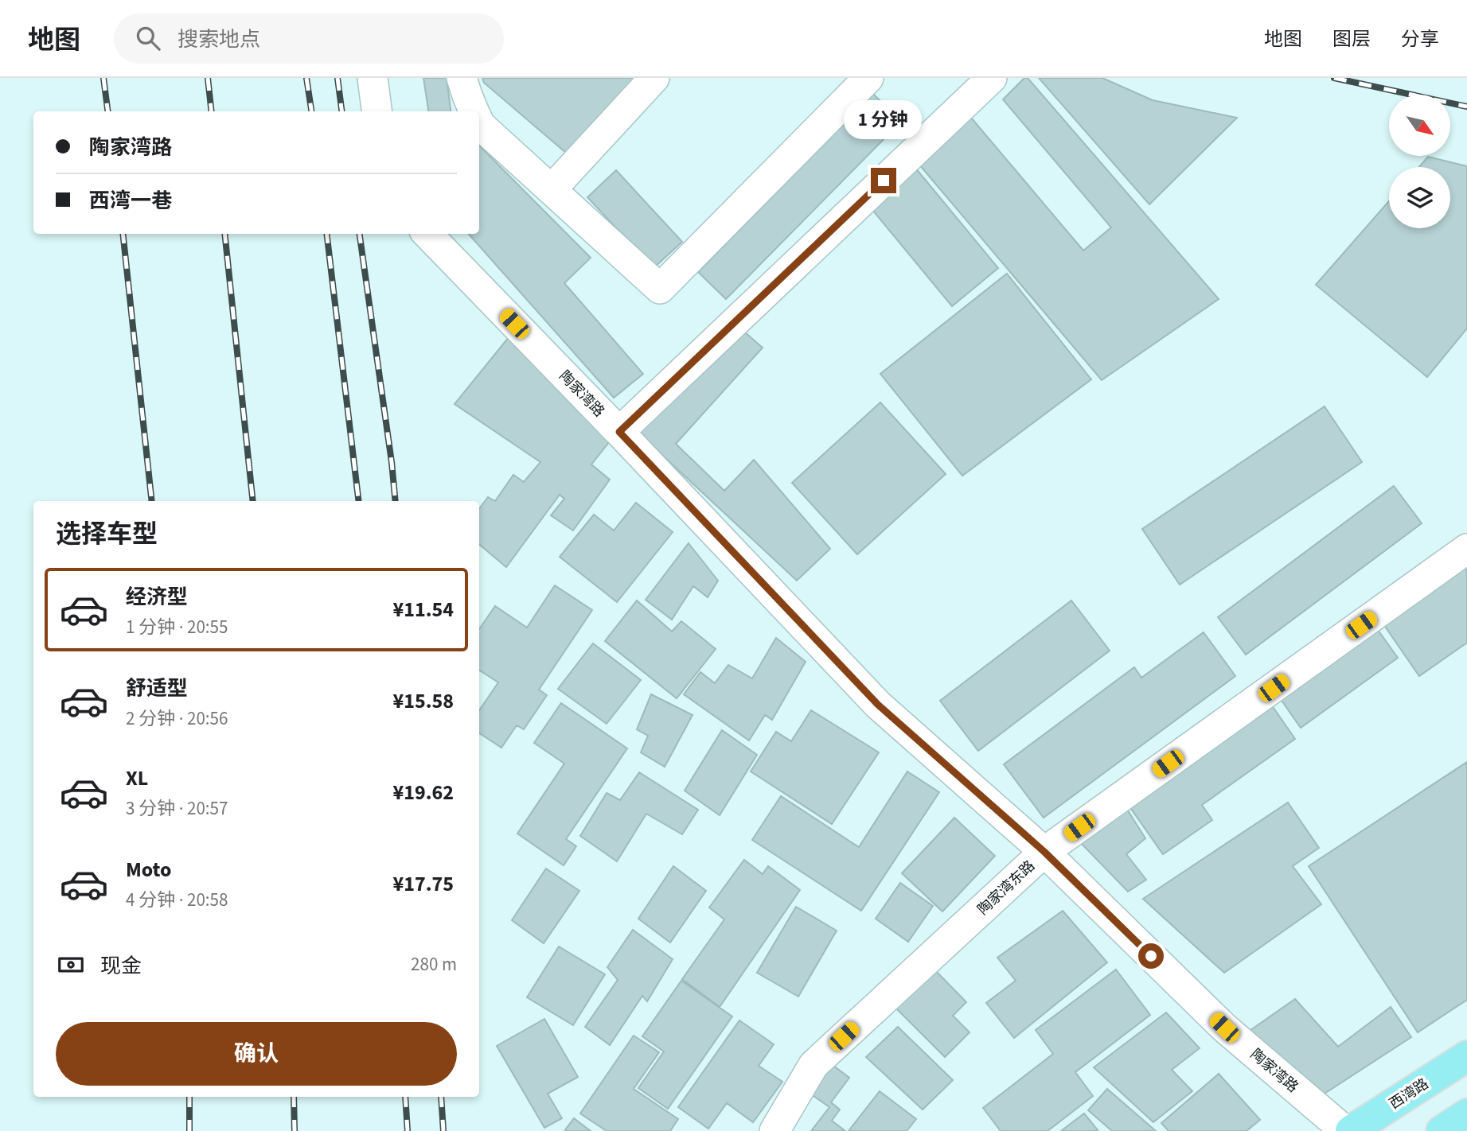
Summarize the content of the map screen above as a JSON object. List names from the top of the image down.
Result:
{
  "streets": {
    "main road": ["西湾路"],
    "street": ["陶家湾路", "陶家湾东路"]
  },
  "crossings": [
    ["陶家湾路", "陶家湾东路"]
  ],
  "north": "bottom right",
  "page": {
    "header": "地图",
    "search": "搜索地点",
    "nav": ["地图", "图层", "分享"],
    "bubble": "1 分钟",
    "banner": ["陶家湾路", "西湾一巷"],
    "heading": "选择车型",
    "list": [
      {
        "name": "经济型",
        "note": "1 分钟 · 20:55",
        "value": "¥11.54"
      },
      {
        "name": "舒适型",
        "note": "2 分钟 · 20:56",
        "value": "¥15.58"
      },
      {
        "name": "XL",
        "note": "3 分钟 · 20:57",
        "value": "¥19.62"
      },
      {
        "name": "Moto",
        "note": "4 分钟 · 20:58",
        "value": "¥17.75"
      }
    ],
    "pay": ["现金", "280 m"],
    "buttons": "确认"
  }
}
